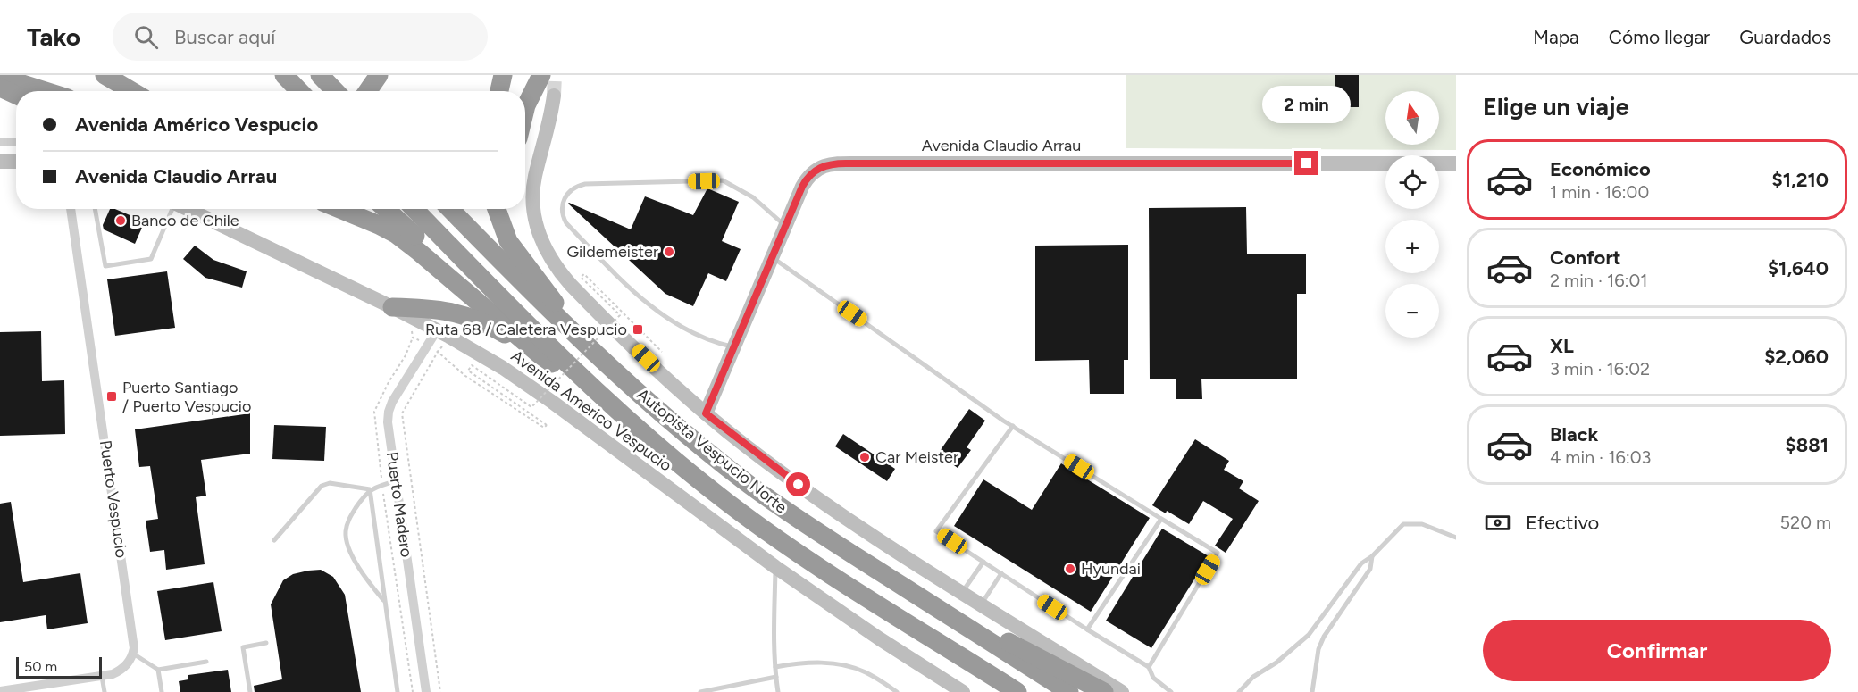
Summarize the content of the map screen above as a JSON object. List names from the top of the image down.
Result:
{
  "streets": {
    "highway": ["Autopista Vespucio Norte"],
    "main road": ["Avenida Claudio Arrau", "Avenida Américo Vespucio"],
    "street": ["Puerto Vespucio", "Puerto Madero"]
  },
  "crossings": [
    ["Avenida Américo Vespucio", "Puerto Madero"]
  ],
  "places": {
    "other": [
      "Banco de Chile",
      "Gildemeister",
      "Car Meister",
      "Hyundai"
    ],
    "transit": ["Ruta 68 / Caletera Vespucio", "Puerto Santiago / Puerto Vespucio"]
  },
  "scale_bar": "50 m",
  "north": "top",
  "page": {
    "header": "Tako",
    "search": "Buscar aquí",
    "nav": ["Mapa", "Cómo llegar", "Guardados"],
    "heading": "Elige un viaje",
    "bubble": "2 min",
    "map_buttons": ["+", "−"],
    "banner": ["Avenida Américo Vespucio", "Avenida Claudio Arrau"],
    "list": [
      {
        "name": "Económico",
        "note": "1 min · 16:00",
        "value": "$1,210"
      },
      {
        "name": "Confort",
        "note": "2 min · 16:01",
        "value": "$1,640"
      },
      {
        "name": "XL",
        "note": "3 min · 16:02",
        "value": "$2,060"
      },
      {
        "name": "Black",
        "note": "4 min · 16:03",
        "value": "$881"
      }
    ],
    "pay": ["Efectivo", "520 m"],
    "buttons": "Confirmar",
    "scale": "50 m"
  }
}
